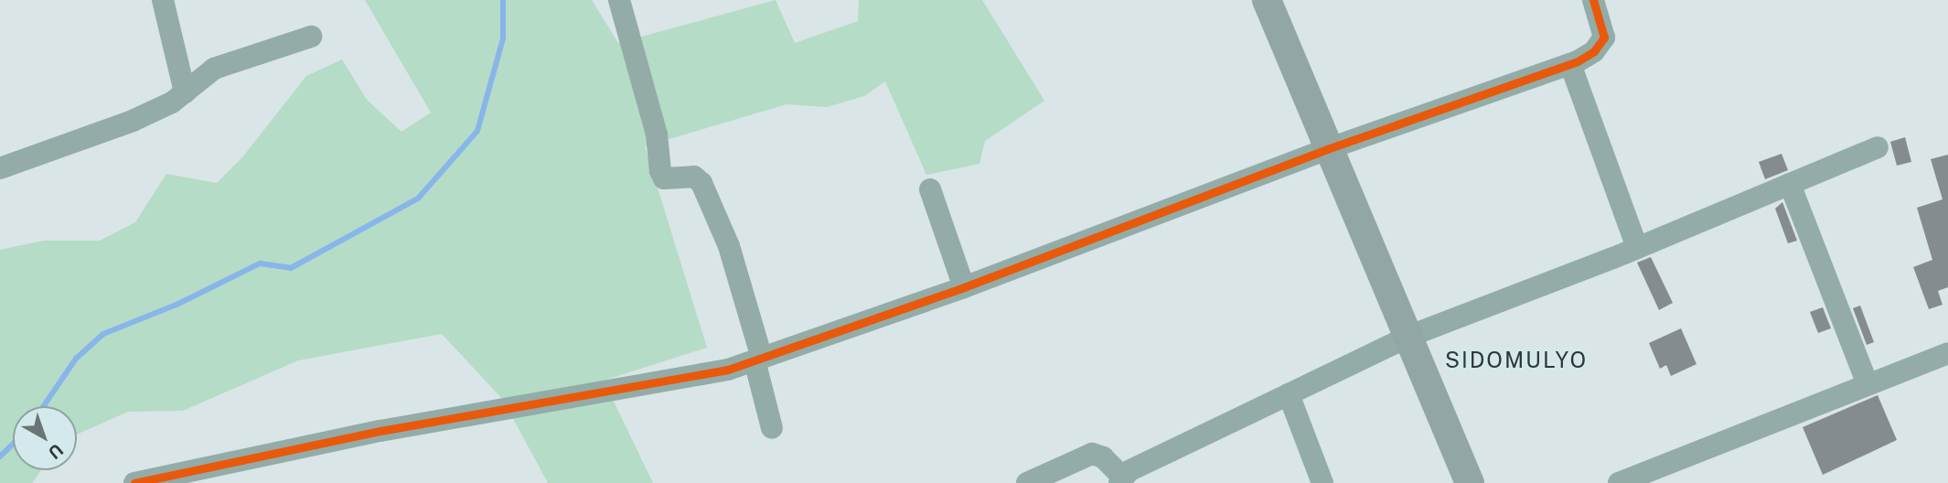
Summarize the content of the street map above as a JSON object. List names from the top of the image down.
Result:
{
  "districts": ["SIDOMULYO"],
  "north": "bottom right"
}
